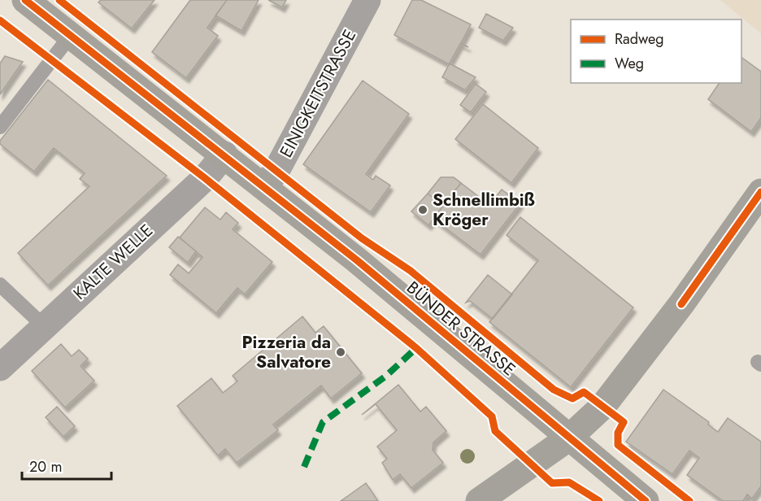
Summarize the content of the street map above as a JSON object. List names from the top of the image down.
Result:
{
  "streets": {
    "main road": ["BÜNDER STRASSE"],
    "street": ["EINIGKEITSTRASSE", "KALTE WELLE"]
  },
  "crossings": [
    ["EINIGKEITSTRASSE", "BÜNDER STRASSE"],
    ["KALTE WELLE", "BÜNDER STRASSE"]
  ],
  "places": ["Schnellimbiß Kröger", "Pizzeria da Salvatore"],
  "legend": ["Radweg", "Weg"],
  "scale_bar": "20 m"
}
